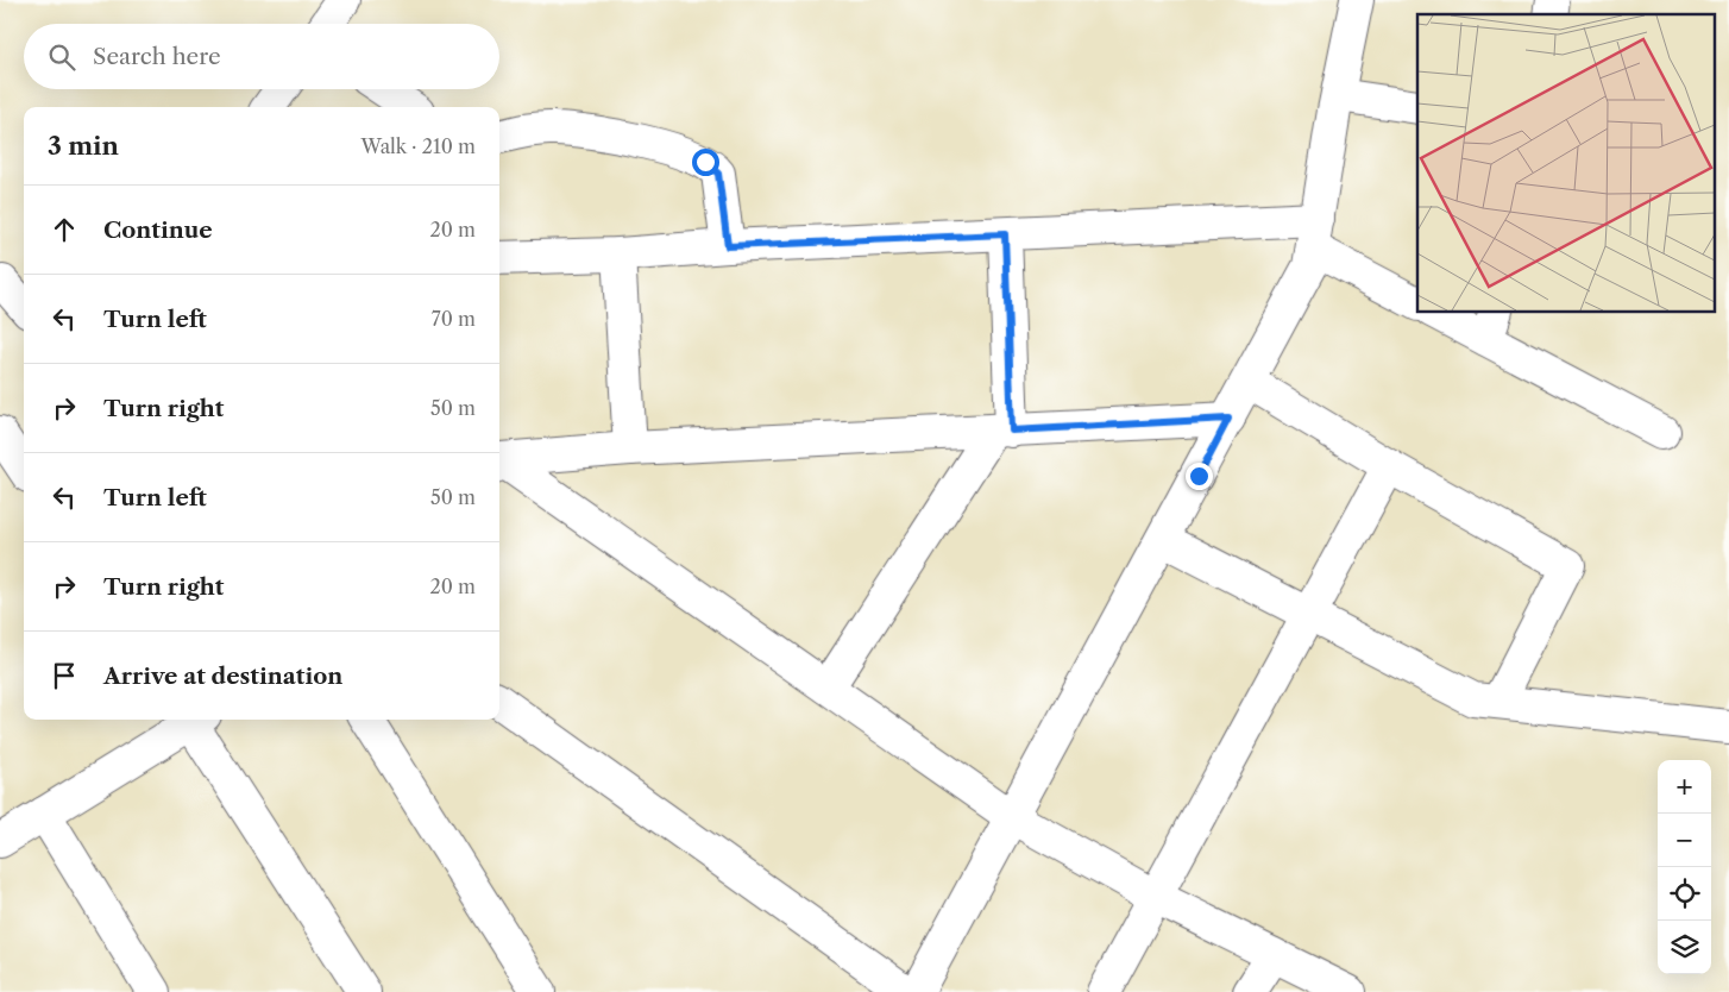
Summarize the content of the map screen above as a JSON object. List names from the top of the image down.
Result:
{
  "page": {
    "search": "Search here",
    "heading": ["3 min", "Walk · 210 m"],
    "list": [
      ["Continue", "20 m"],
      ["Turn left", "70 m"],
      ["Turn right", "50 m"],
      ["Turn left", "50 m"],
      ["Turn right", "20 m"],
      "Arrive at destination"
    ],
    "map_buttons": ["+", "−"]
  }
}
